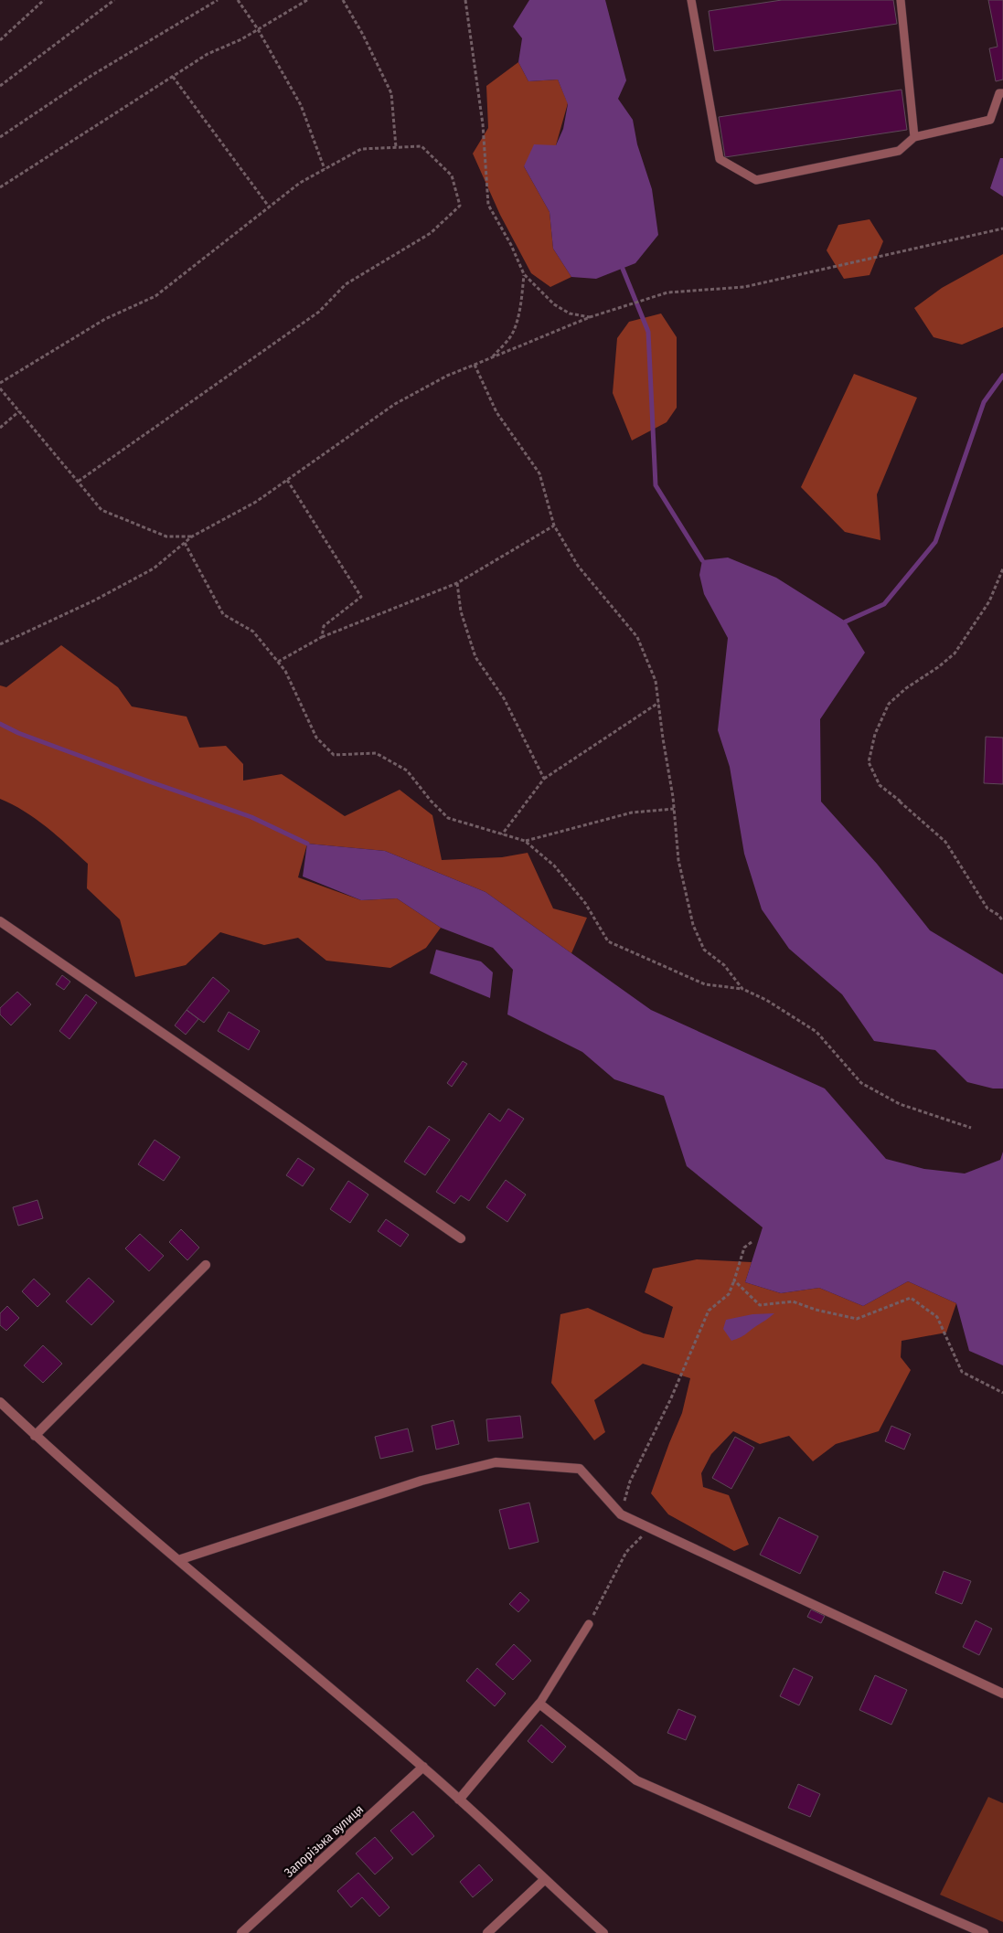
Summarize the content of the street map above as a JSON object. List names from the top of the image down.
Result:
{
  "streets": {
    "street": ["Запорізька вулиця"]
  }
}
